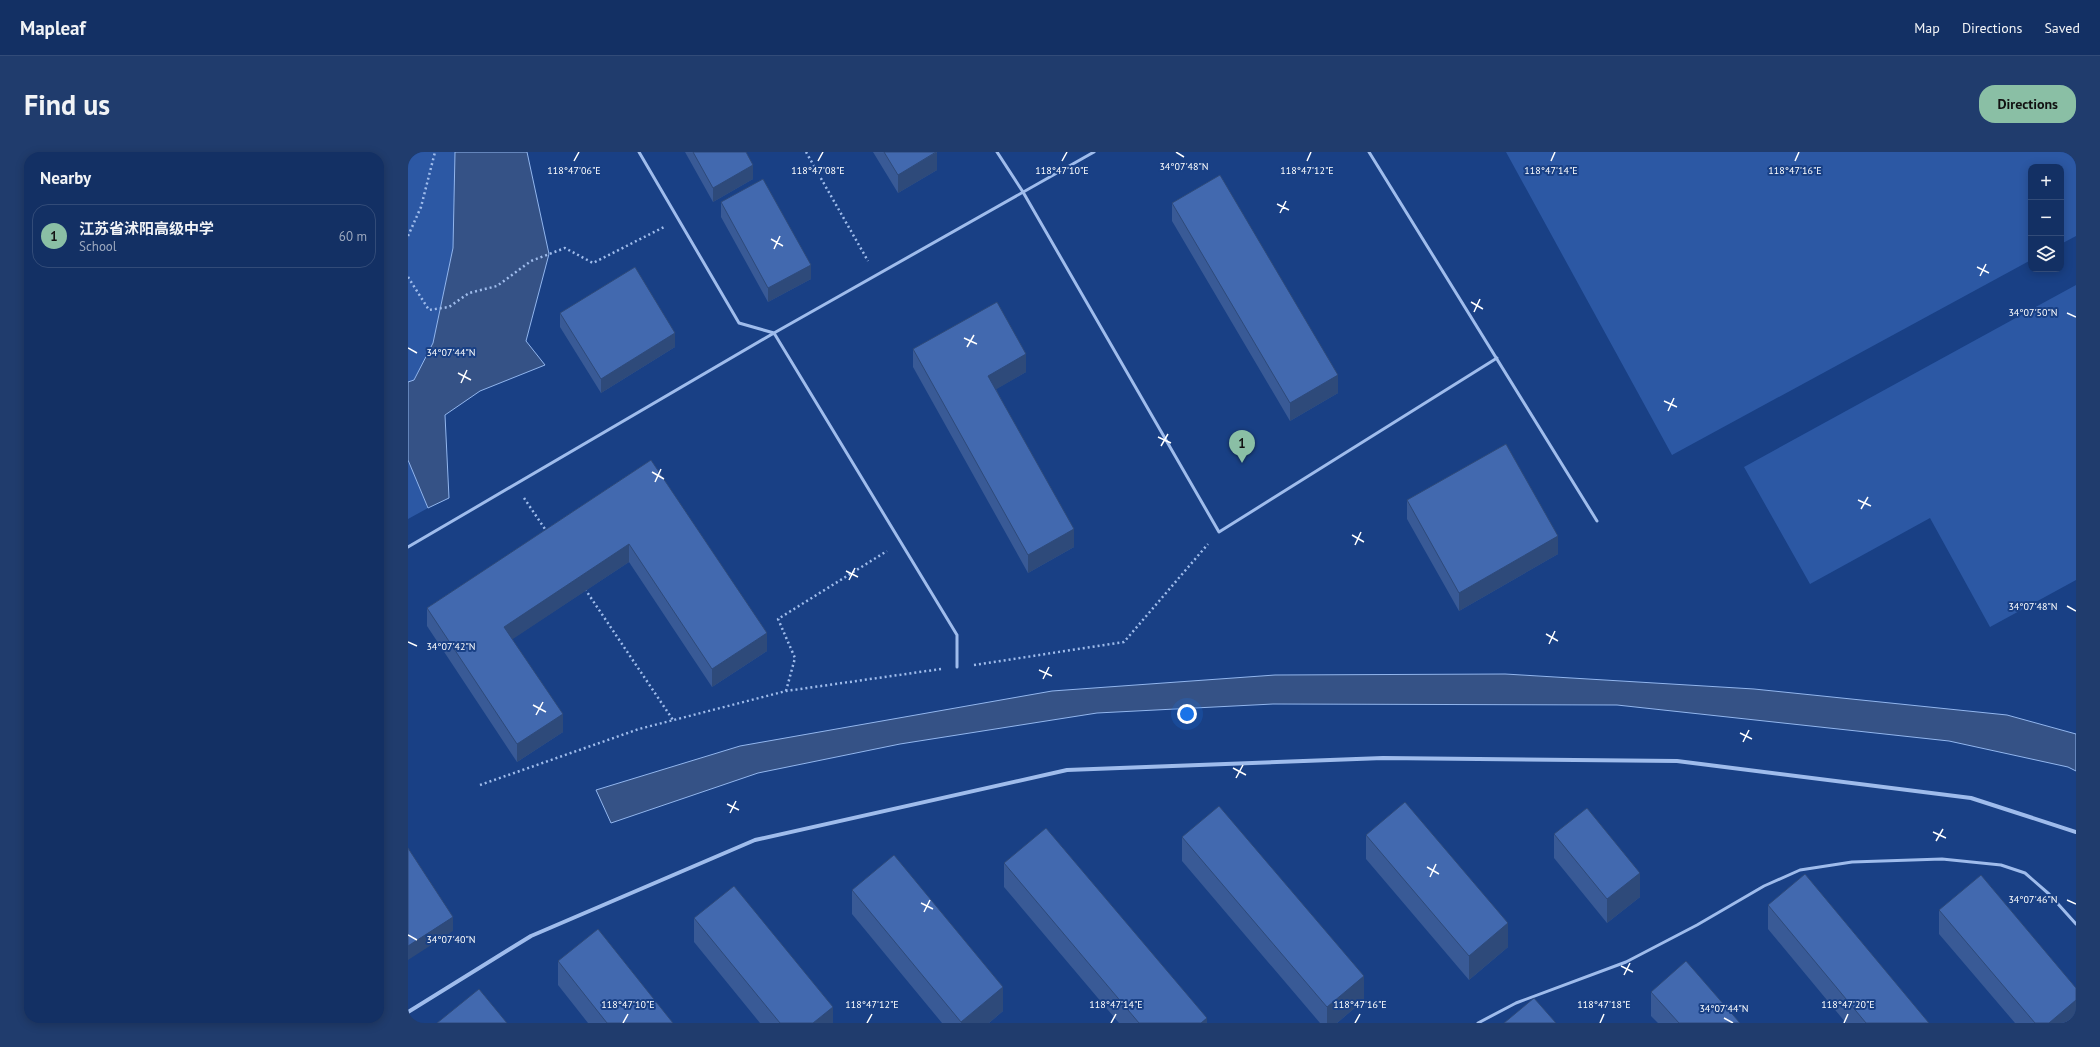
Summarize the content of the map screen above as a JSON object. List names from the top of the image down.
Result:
{
  "page": {
    "header": "Mapleaf",
    "nav": ["Map", "Directions", "Saved"],
    "buttons": "Directions",
    "title": "Find us",
    "heading": "Nearby",
    "map_buttons": ["+", "−"],
    "list": [
      {
        "mark": "1",
        "name": "江苏省沭阳高级中学",
        "note": "School",
        "value": "60 m"
      }
    ],
    "pins": "1"
  },
  "coordinates": [
    "34°07'48\"N",
    "118°47'06\"E",
    "118°47'08\"E",
    "118°47'10\"E",
    "118°47'12\"E",
    "118°47'14\"E",
    "118°47'16\"E",
    "34°07'50\"N",
    "34°07'44\"N",
    "34°07'42\"N",
    "34°07'46\"N",
    "34°07'40\"N",
    "118°47'18\"E",
    "118°47'20\"E"
  ]
}
